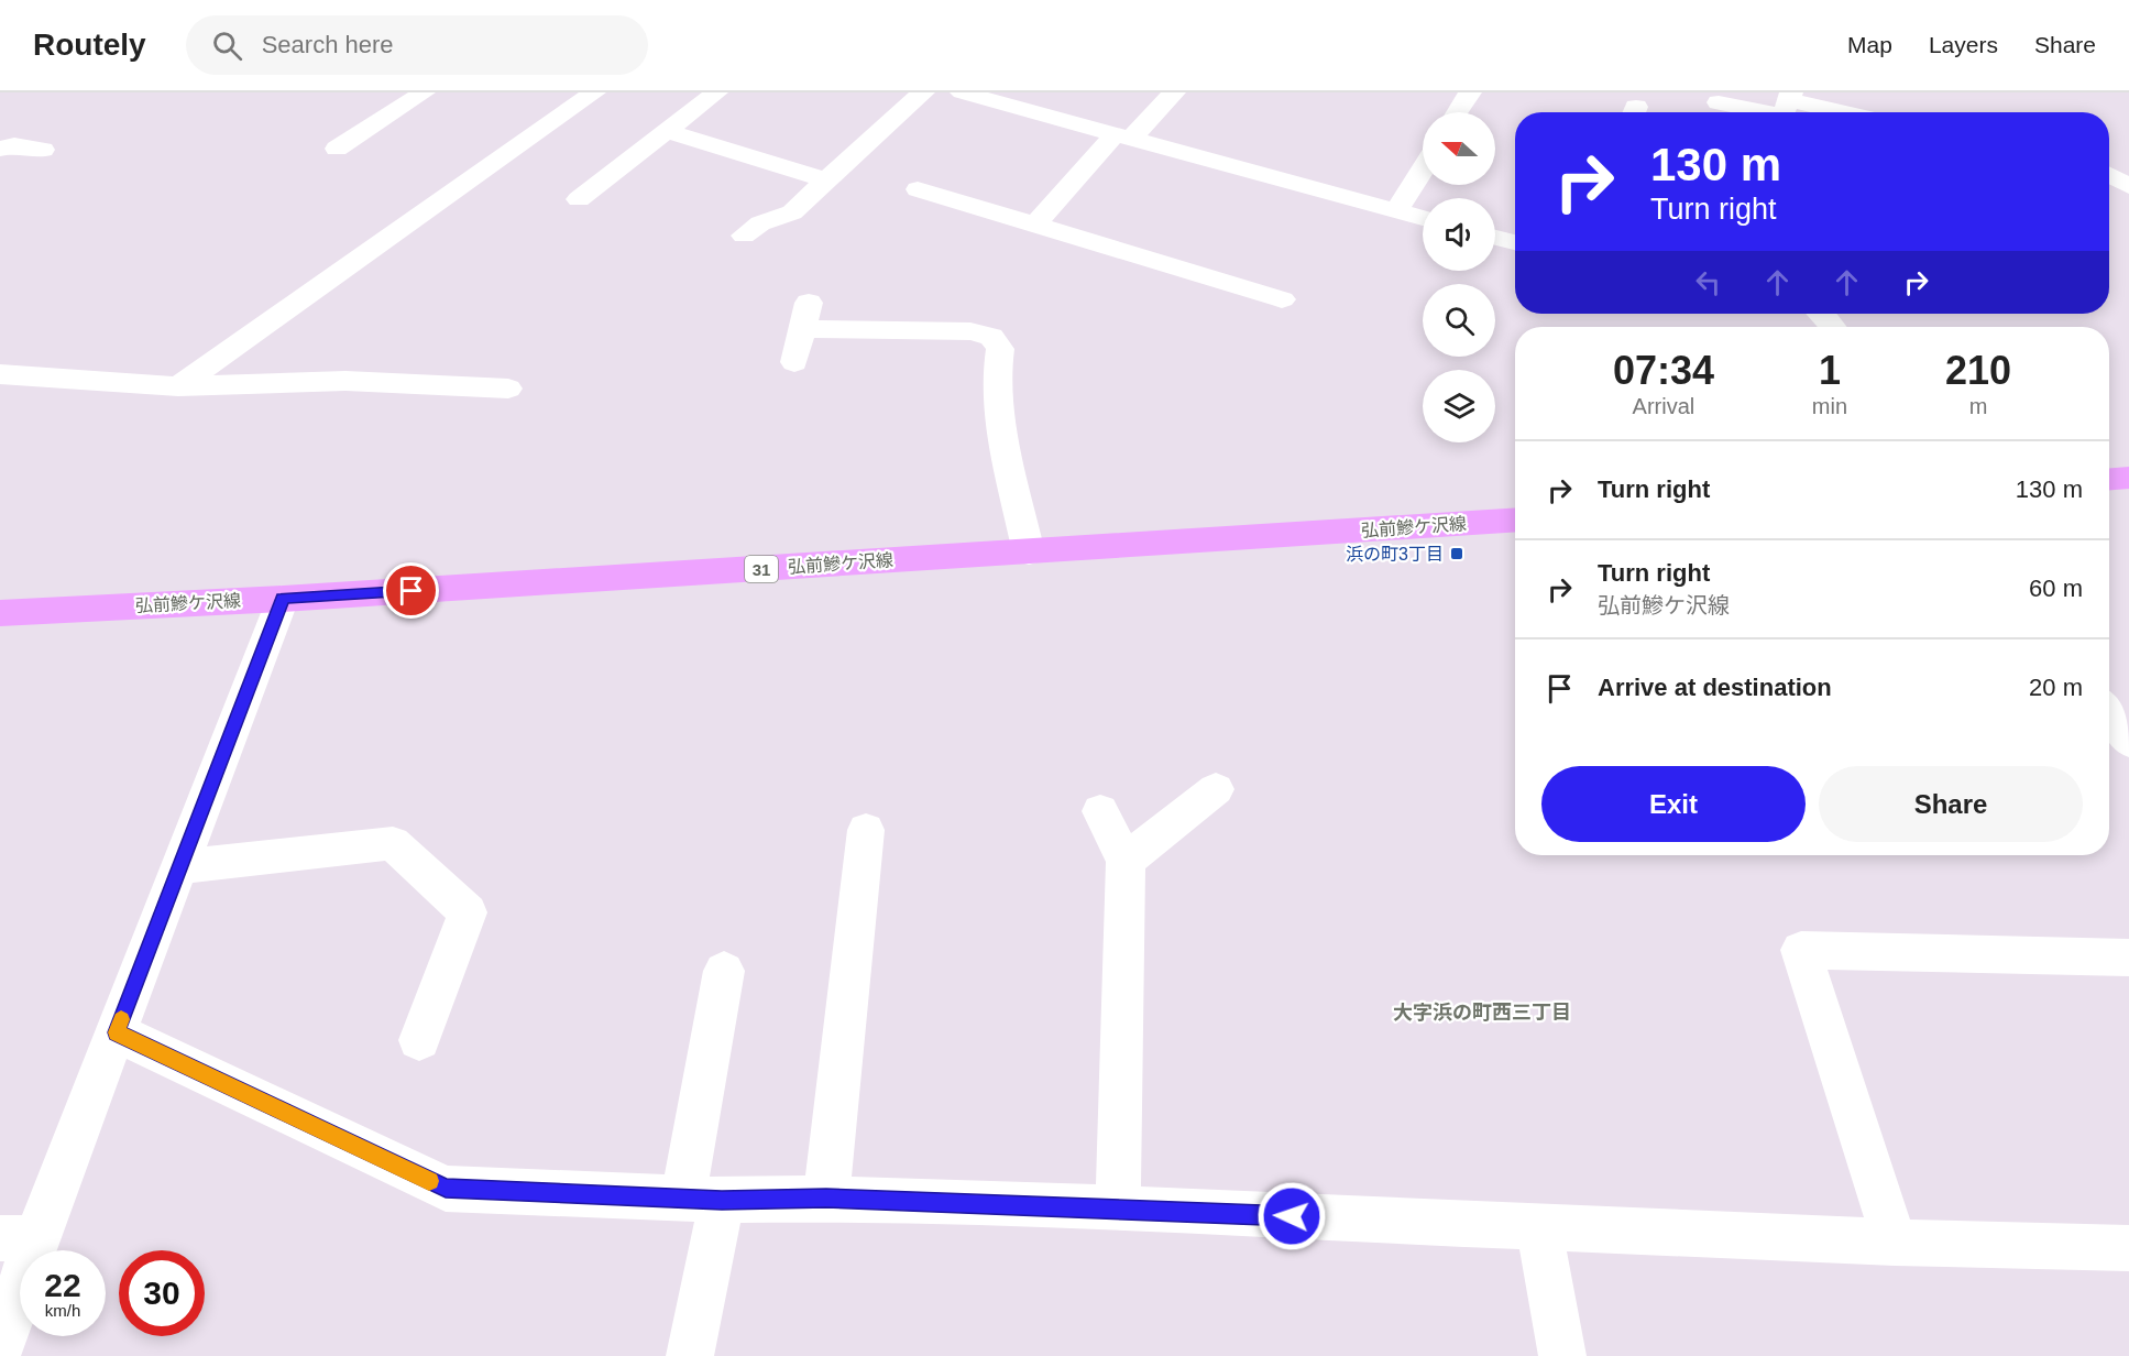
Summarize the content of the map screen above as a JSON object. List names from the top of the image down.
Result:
{
  "streets": {
    "main road": ["弘前鰺ケ沢線", "31"]
  },
  "districts": ["大字浜の町西三丁目"],
  "places": {
    "transit": ["浜の町3丁目"]
  },
  "north": "left",
  "page": {
    "header": "Routely",
    "search": "Search here",
    "nav": ["Map", "Layers", "Share"],
    "turn": ["130 m", "Turn right"],
    "eta": [
      "07:34",
      "Arrival",
      "1",
      "min",
      "210",
      "m"
    ],
    "list": [
      {
        "name": "Turn right",
        "value": "130 m"
      },
      {
        "name": "Turn right",
        "note": "弘前鰺ケ沢線",
        "value": "60 m"
      },
      {
        "name": "Arrive at destination",
        "value": "20 m"
      }
    ],
    "buttons": ["Exit", "Share"],
    "speed": "22 km/h",
    "limit": "30"
  }
}
